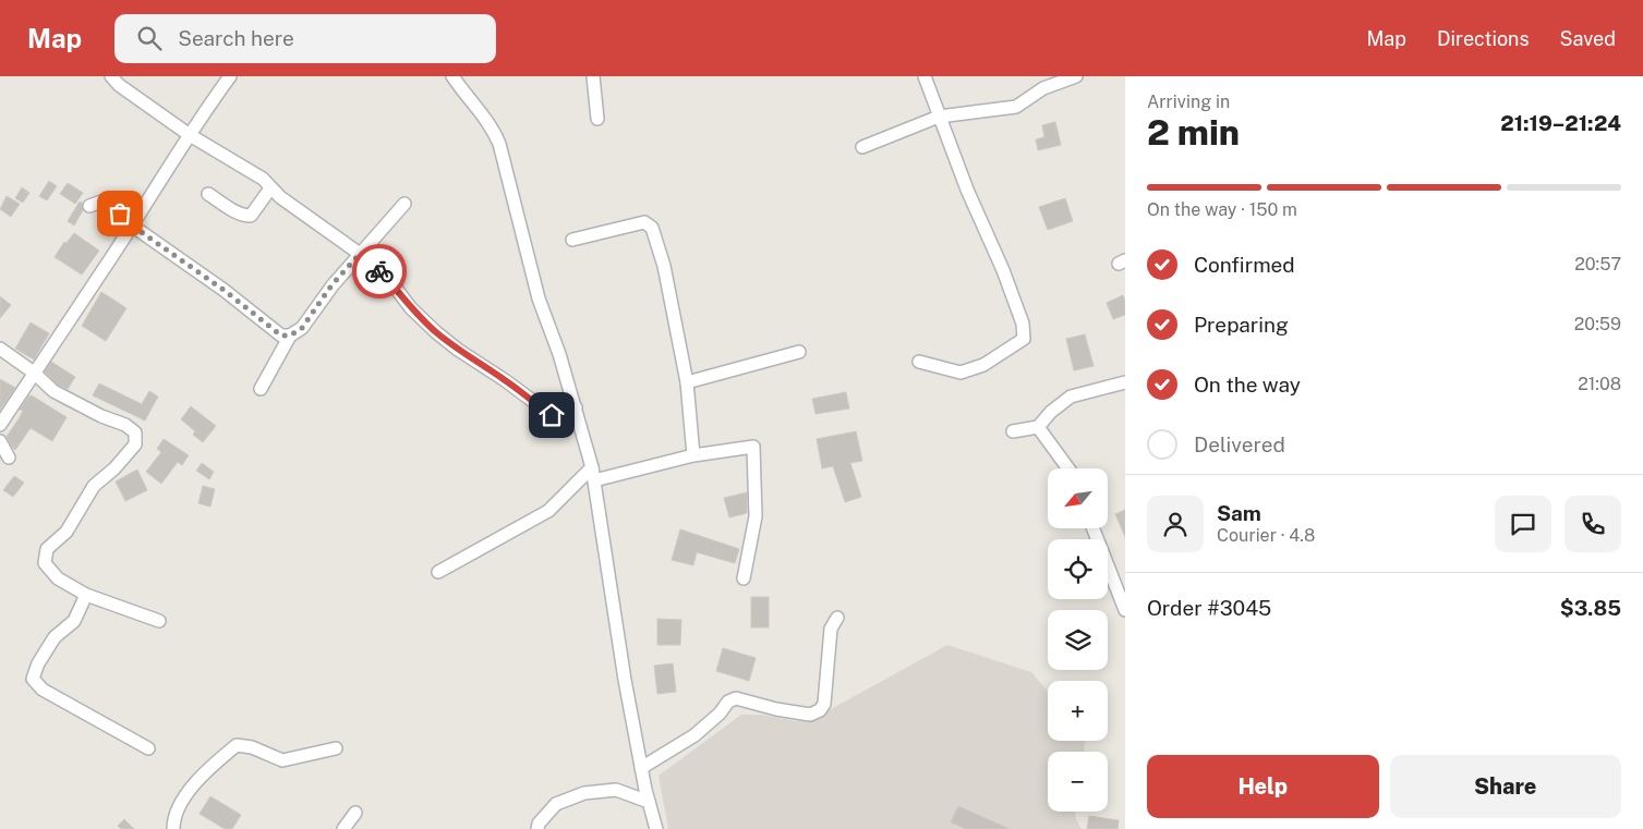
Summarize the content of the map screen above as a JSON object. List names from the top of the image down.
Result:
{
  "north": "bottom left",
  "page": {
    "header": "Map",
    "search": "Search here",
    "nav": ["Map", "Directions", "Saved"],
    "heading": ["2 min", "Arriving in", "21:19–21:24"],
    "panel": [
      "Sam",
      "Courier · 4.8",
      "Order #3045",
      "$3.85"
    ],
    "bar": "On the way · 150 m",
    "list": [
      ["Confirmed", "20:57"],
      ["Preparing", "20:59"],
      ["On the way", "21:08"],
      "Delivered"
    ],
    "map_buttons": ["+", "−"],
    "buttons": ["Help", "Share"]
  }
}
